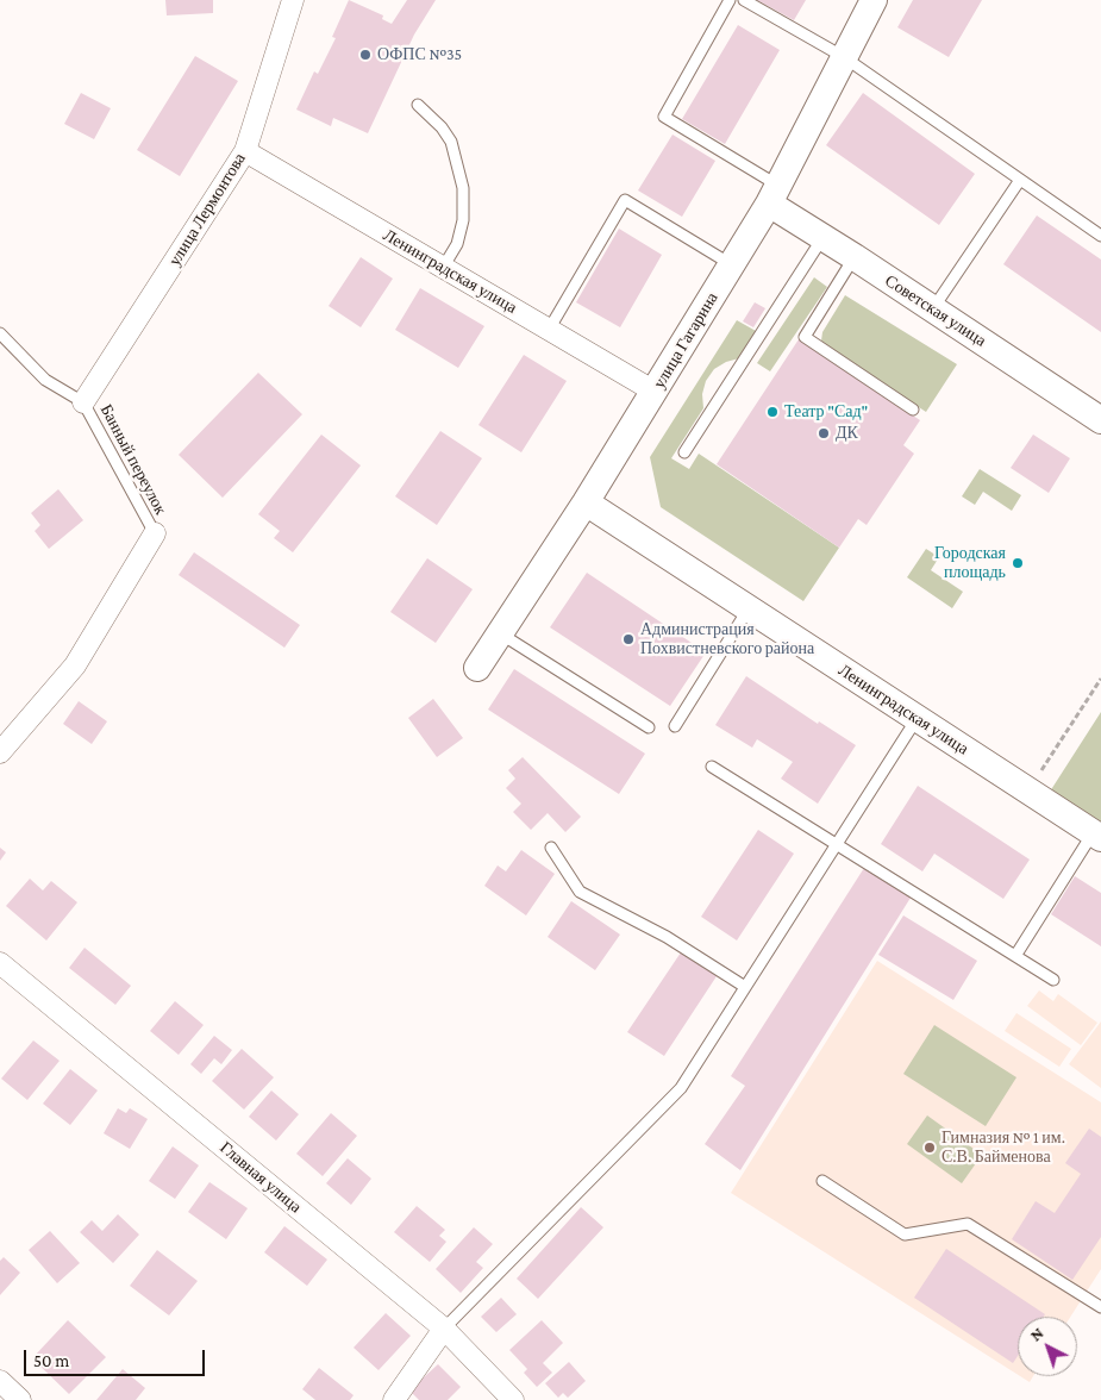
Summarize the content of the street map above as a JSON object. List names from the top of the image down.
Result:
{
  "streets": {
    "street": [
      "улица Лермонтова",
      "Ленинградская улица",
      "Советская улица",
      "улица Гагарина",
      "Главная улица"
    ],
    "lane": ["Банный переулок"]
  },
  "crossings": [
    ["улица Лермонтова", "Ленинградская улица"],
    ["улица Лермонтова", "Банный переулок"],
    ["Ленинградская улица", "улица Гагарина"],
    ["Советская улица", "улица Гагарина"]
  ],
  "places": [
    "ОФПС №35",
    "Театр \"Сад\"",
    "ДК",
    "Городская площадь",
    "Администрация Похвистневского района",
    "Гимназия № 1 им. С.В. Байменова"
  ],
  "scale_bar": "50 m",
  "north": "top left"
}
